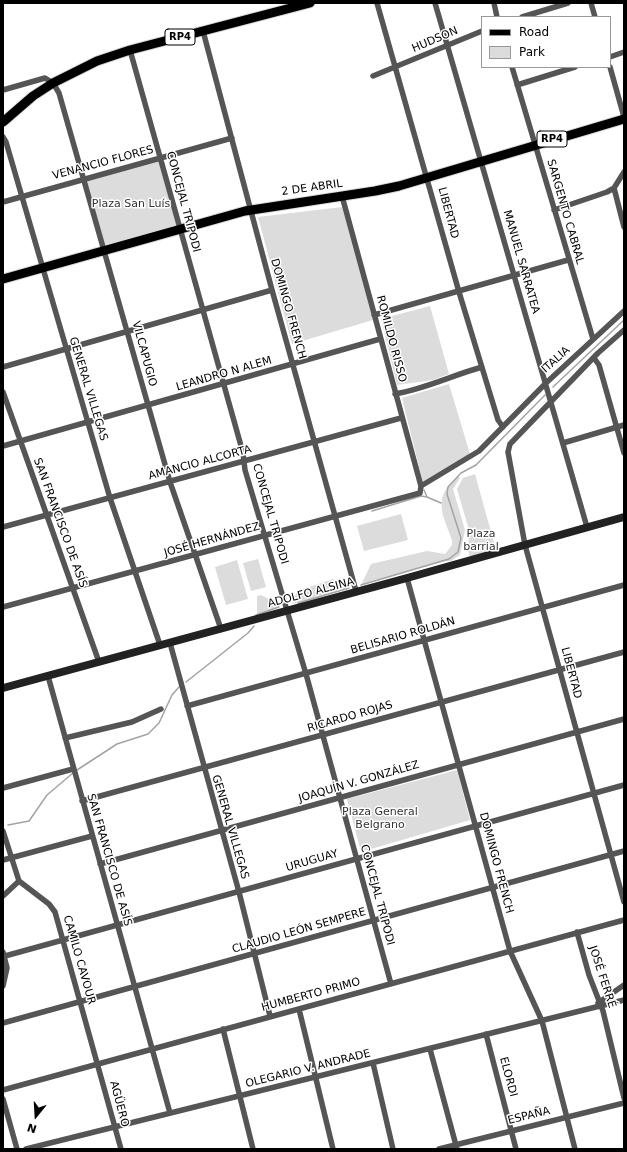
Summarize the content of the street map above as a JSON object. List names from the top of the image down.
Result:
{
  "streets": {
    "main road": ["RP4", "2 DE ABRIL"],
    "street": [
      "HUDSON",
      "VENANCIO FLORES",
      "CONCEJAL TRIPODI",
      "SARGENTO CABRAL",
      "LIBERTAD",
      "MANUEL SARRATEA",
      "DOMINGO FRENCH",
      "ROMILDO RISSO",
      "VILCAPUGIO",
      "ITALIA",
      "LEANDRO N ALEM",
      "GENERAL VILLEGAS",
      "AMANCIO ALCORTA",
      "SAN FRANCISCO DE ASÍS",
      "JOSÉ HERNÁNDEZ",
      "ADOLFO ALSINA",
      "BELISARIO ROLDÁN",
      "RICARDO ROJAS",
      "JOAQUÍN V. GONZÁLEZ",
      "URUGUAY",
      "CLAUDIO LEÓN SEMPERE",
      "CAMILO CAVOUR",
      "JOSÉ FERRÉ",
      "HUMBERTO PRIMO",
      "OLEGARIO V. ANDRADE",
      "ELORDI",
      "AGÜERO",
      "ESPAÑA"
    ]
  },
  "crossings": [
    ["RP4", "CONCEJAL TRIPODI"],
    ["RP4", "DOMINGO FRENCH"],
    ["RP4", "VILCAPUGIO"],
    ["HUDSON", "LIBERTAD"],
    ["HUDSON", "MANUEL SARRATEA"],
    ["VENANCIO FLORES", "CONCEJAL TRIPODI"],
    ["VENANCIO FLORES", "DOMINGO FRENCH"],
    ["VENANCIO FLORES", "VILCAPUGIO"],
    ["VENANCIO FLORES", "GENERAL VILLEGAS"],
    ["2 DE ABRIL", "CONCEJAL TRIPODI"],
    ["2 DE ABRIL", "SARGENTO CABRAL"],
    ["2 DE ABRIL", "LIBERTAD"],
    ["2 DE ABRIL", "MANUEL SARRATEA"],
    ["2 DE ABRIL", "DOMINGO FRENCH"],
    ["2 DE ABRIL", "ROMILDO RISSO"],
    ["2 DE ABRIL", "VILCAPUGIO"],
    ["2 DE ABRIL", "GENERAL VILLEGAS"],
    ["CONCEJAL TRIPODI", "LEANDRO N ALEM"],
    ["CONCEJAL TRIPODI", "AMANCIO ALCORTA"],
    ["CONCEJAL TRIPODI", "JOSÉ HERNÁNDEZ"],
    ["CONCEJAL TRIPODI", "ADOLFO ALSINA"],
    ["CONCEJAL TRIPODI", "BELISARIO ROLDÁN"],
    ["CONCEJAL TRIPODI", "RICARDO ROJAS"],
    ["CONCEJAL TRIPODI", "JOAQUÍN V. GONZÁLEZ"],
    ["CONCEJAL TRIPODI", "URUGUAY"],
    ["CONCEJAL TRIPODI", "CLAUDIO LEÓN SEMPERE"],
    ["CONCEJAL TRIPODI", "HUMBERTO PRIMO"],
    ["SARGENTO CABRAL", "ITALIA"],
    ["LIBERTAD", "MANUEL SARRATEA"],
    ["LIBERTAD", "ITALIA"],
    ["LIBERTAD", "ADOLFO ALSINA"],
    ["LIBERTAD", "BELISARIO ROLDÁN"],
    ["LIBERTAD", "RICARDO ROJAS"],
    ["LIBERTAD", "JOAQUÍN V. GONZÁLEZ"],
    ["LIBERTAD", "URUGUAY"],
    ["LIBERTAD", "CLAUDIO LEÓN SEMPERE"],
    ["MANUEL SARRATEA", "ITALIA"],
    ["MANUEL SARRATEA", "ADOLFO ALSINA"],
    ["DOMINGO FRENCH", "LEANDRO N ALEM"],
    ["DOMINGO FRENCH", "AMANCIO ALCORTA"],
    ["DOMINGO FRENCH", "JOSÉ HERNÁNDEZ"],
    ["DOMINGO FRENCH", "ADOLFO ALSINA"],
    ["DOMINGO FRENCH", "BELISARIO ROLDÁN"],
    ["DOMINGO FRENCH", "RICARDO ROJAS"],
    ["DOMINGO FRENCH", "JOAQUÍN V. GONZÁLEZ"],
    ["DOMINGO FRENCH", "URUGUAY"],
    ["DOMINGO FRENCH", "CLAUDIO LEÓN SEMPERE"],
    ["DOMINGO FRENCH", "HUMBERTO PRIMO"],
    ["DOMINGO FRENCH", "OLEGARIO V. ANDRADE"],
    ["DOMINGO FRENCH", "ESPAÑA"],
    ["ROMILDO RISSO", "ITALIA"],
    ["ROMILDO RISSO", "LEANDRO N ALEM"],
    ["ROMILDO RISSO", "AMANCIO ALCORTA"],
    ["ROMILDO RISSO", "JOSÉ HERNÁNDEZ"],
    ["VILCAPUGIO", "LEANDRO N ALEM"],
    ["VILCAPUGIO", "AMANCIO ALCORTA"],
    ["VILCAPUGIO", "JOSÉ HERNÁNDEZ"],
    ["VILCAPUGIO", "ADOLFO ALSINA"],
    ["ITALIA", "JOSÉ HERNÁNDEZ"],
    ["LEANDRO N ALEM", "GENERAL VILLEGAS"],
    ["LEANDRO N ALEM", "SAN FRANCISCO DE ASÍS"],
    ["GENERAL VILLEGAS", "AMANCIO ALCORTA"],
    ["GENERAL VILLEGAS", "JOSÉ HERNÁNDEZ"],
    ["GENERAL VILLEGAS", "ADOLFO ALSINA"],
    ["GENERAL VILLEGAS", "BELISARIO ROLDÁN"],
    ["GENERAL VILLEGAS", "RICARDO ROJAS"],
    ["GENERAL VILLEGAS", "JOAQUÍN V. GONZÁLEZ"],
    ["GENERAL VILLEGAS", "URUGUAY"],
    ["GENERAL VILLEGAS", "CLAUDIO LEÓN SEMPERE"],
    ["GENERAL VILLEGAS", "HUMBERTO PRIMO"],
    ["AMANCIO ALCORTA", "SAN FRANCISCO DE ASÍS"],
    ["SAN FRANCISCO DE ASÍS", "JOSÉ HERNÁNDEZ"],
    ["SAN FRANCISCO DE ASÍS", "ADOLFO ALSINA"],
    ["SAN FRANCISCO DE ASÍS", "RICARDO ROJAS"],
    ["SAN FRANCISCO DE ASÍS", "JOAQUÍN V. GONZÁLEZ"],
    ["SAN FRANCISCO DE ASÍS", "URUGUAY"],
    ["SAN FRANCISCO DE ASÍS", "CLAUDIO LEÓN SEMPERE"],
    ["SAN FRANCISCO DE ASÍS", "HUMBERTO PRIMO"],
    ["SAN FRANCISCO DE ASÍS", "OLEGARIO V. ANDRADE"],
    ["URUGUAY", "CAMILO CAVOUR"],
    ["CLAUDIO LEÓN SEMPERE", "CAMILO CAVOUR"],
    ["CAMILO CAVOUR", "HUMBERTO PRIMO"],
    ["CAMILO CAVOUR", "AGÜERO"],
    ["JOSÉ FERRÉ", "HUMBERTO PRIMO"],
    ["JOSÉ FERRÉ", "OLEGARIO V. ANDRADE"],
    ["HUMBERTO PRIMO", "AGÜERO"],
    ["OLEGARIO V. ANDRADE", "ELORDI"],
    ["OLEGARIO V. ANDRADE", "AGÜERO"],
    ["ELORDI", "ESPAÑA"]
  ],
  "parks": ["Plaza San Luís", "Plaza barrial", "Plaza General Belgrano"],
  "legend": ["Road", "Park"],
  "north": "bottom"
}
